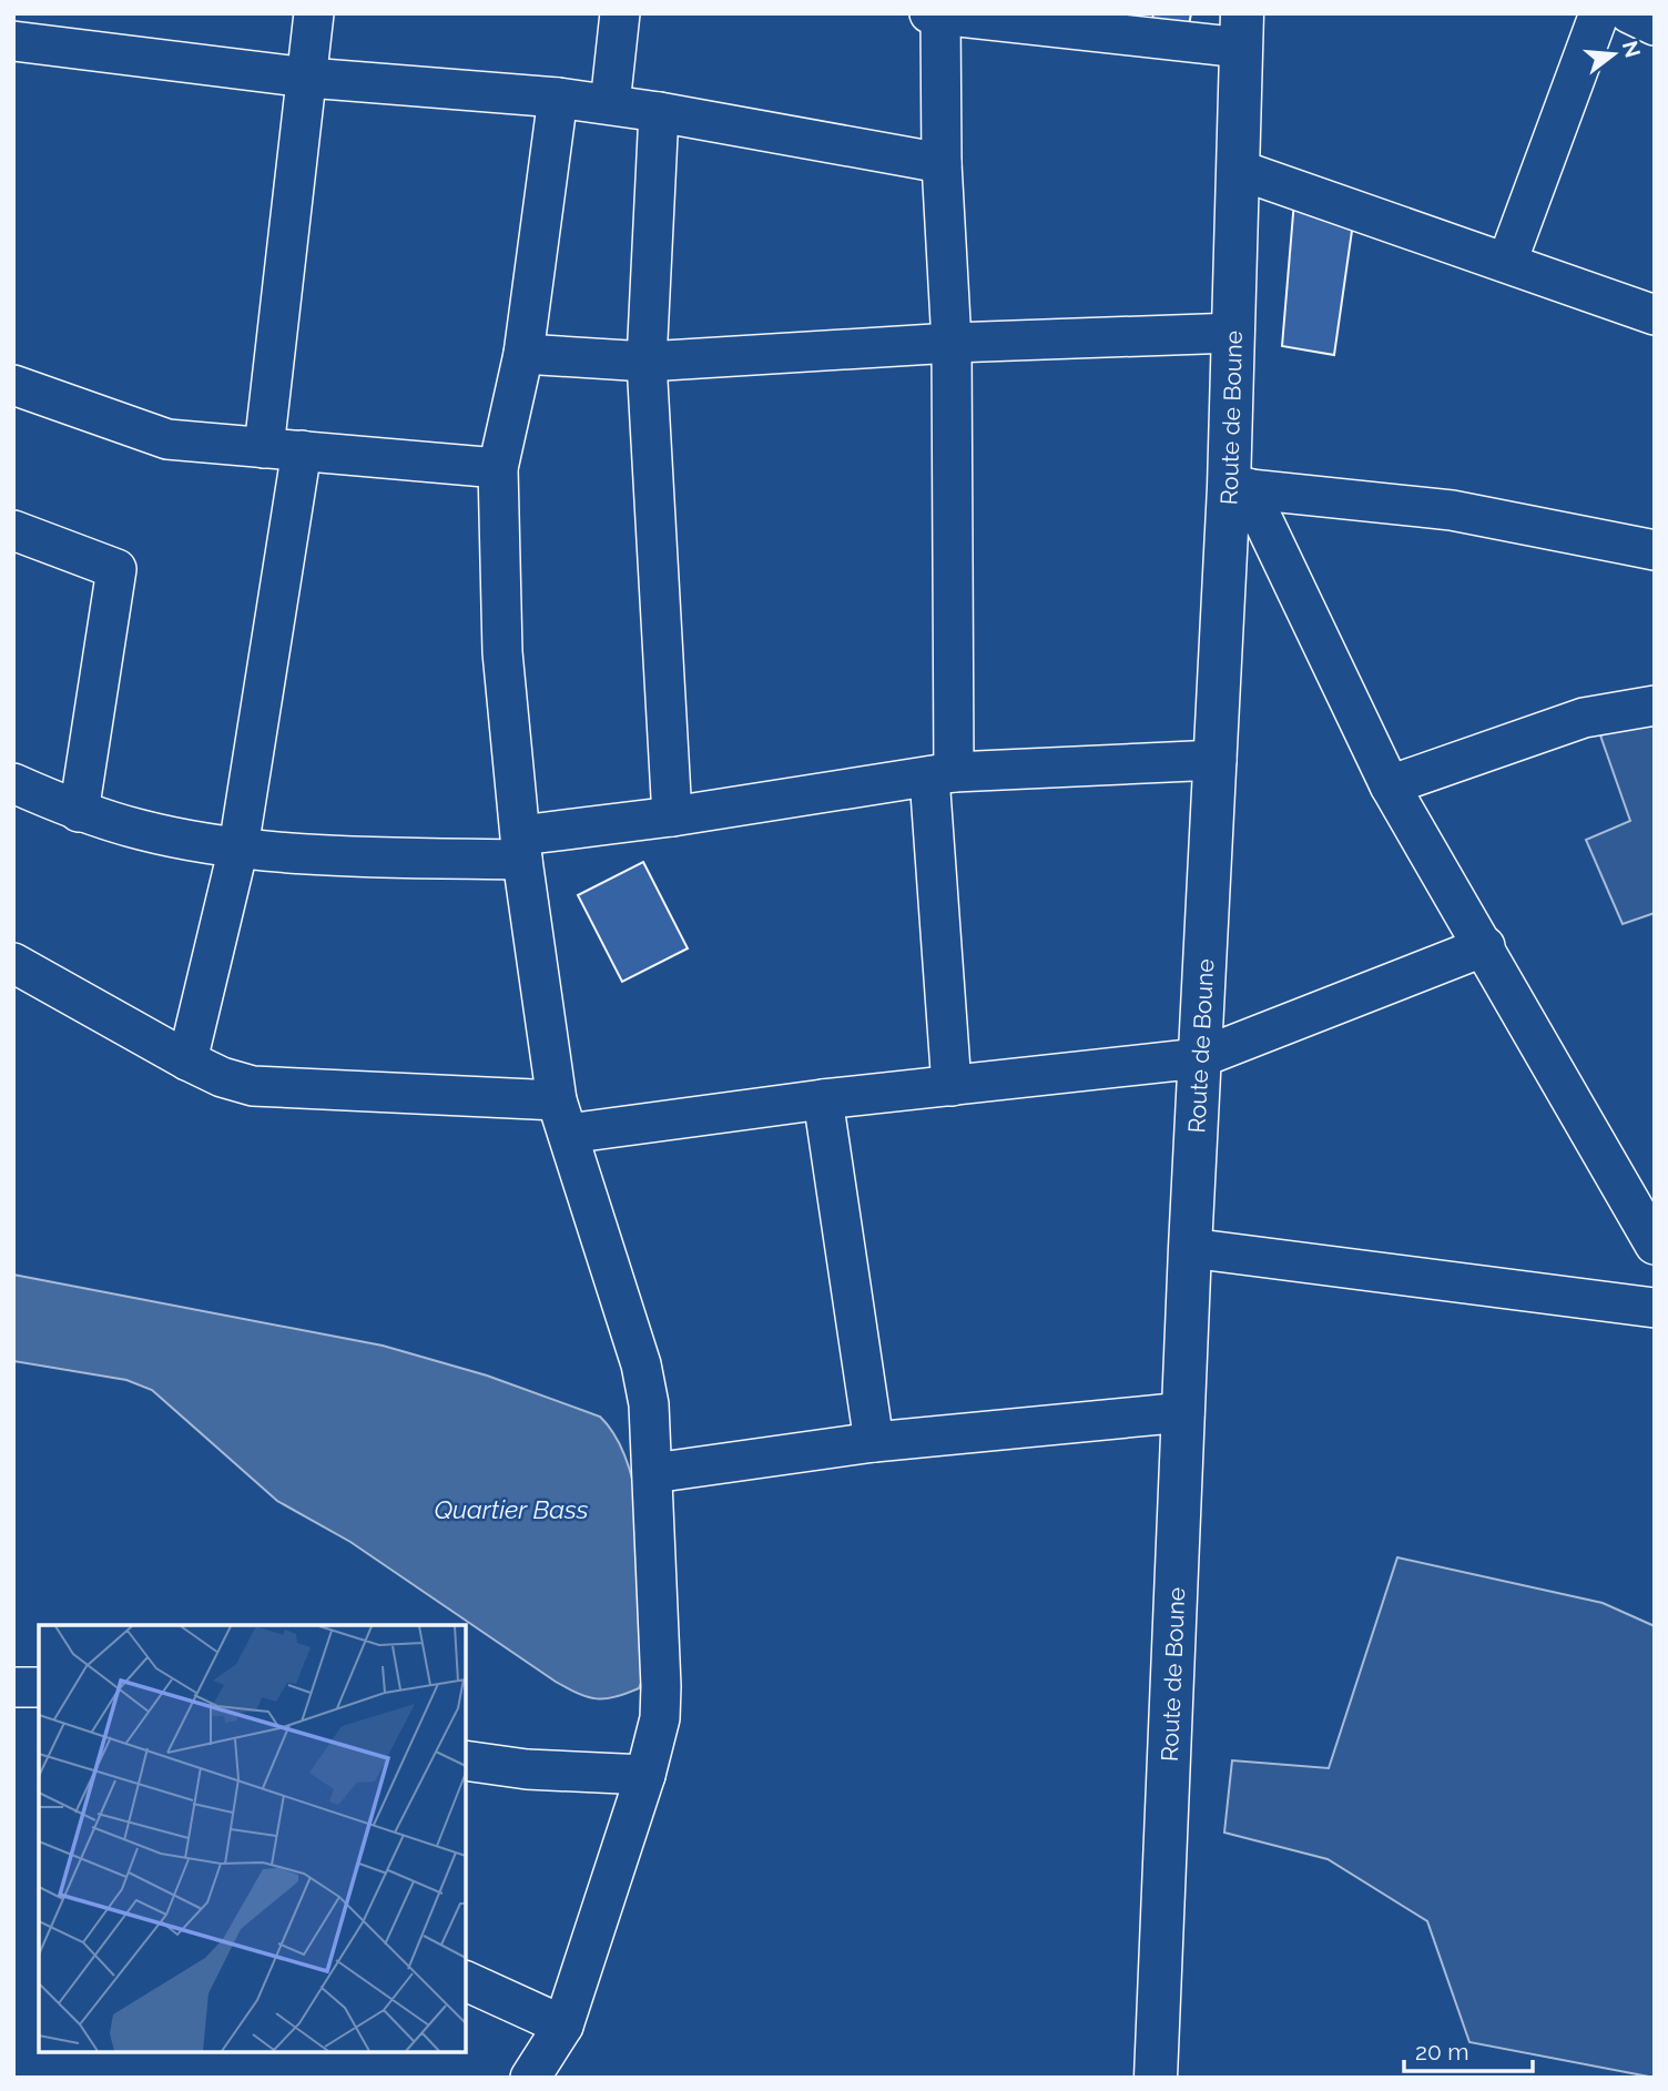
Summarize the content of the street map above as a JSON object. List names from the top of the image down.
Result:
{
  "streets": {
    "street": ["Route de Boune"]
  },
  "water": ["Quartier Bass"],
  "scale_bar": "20 m",
  "north": "right"
}
